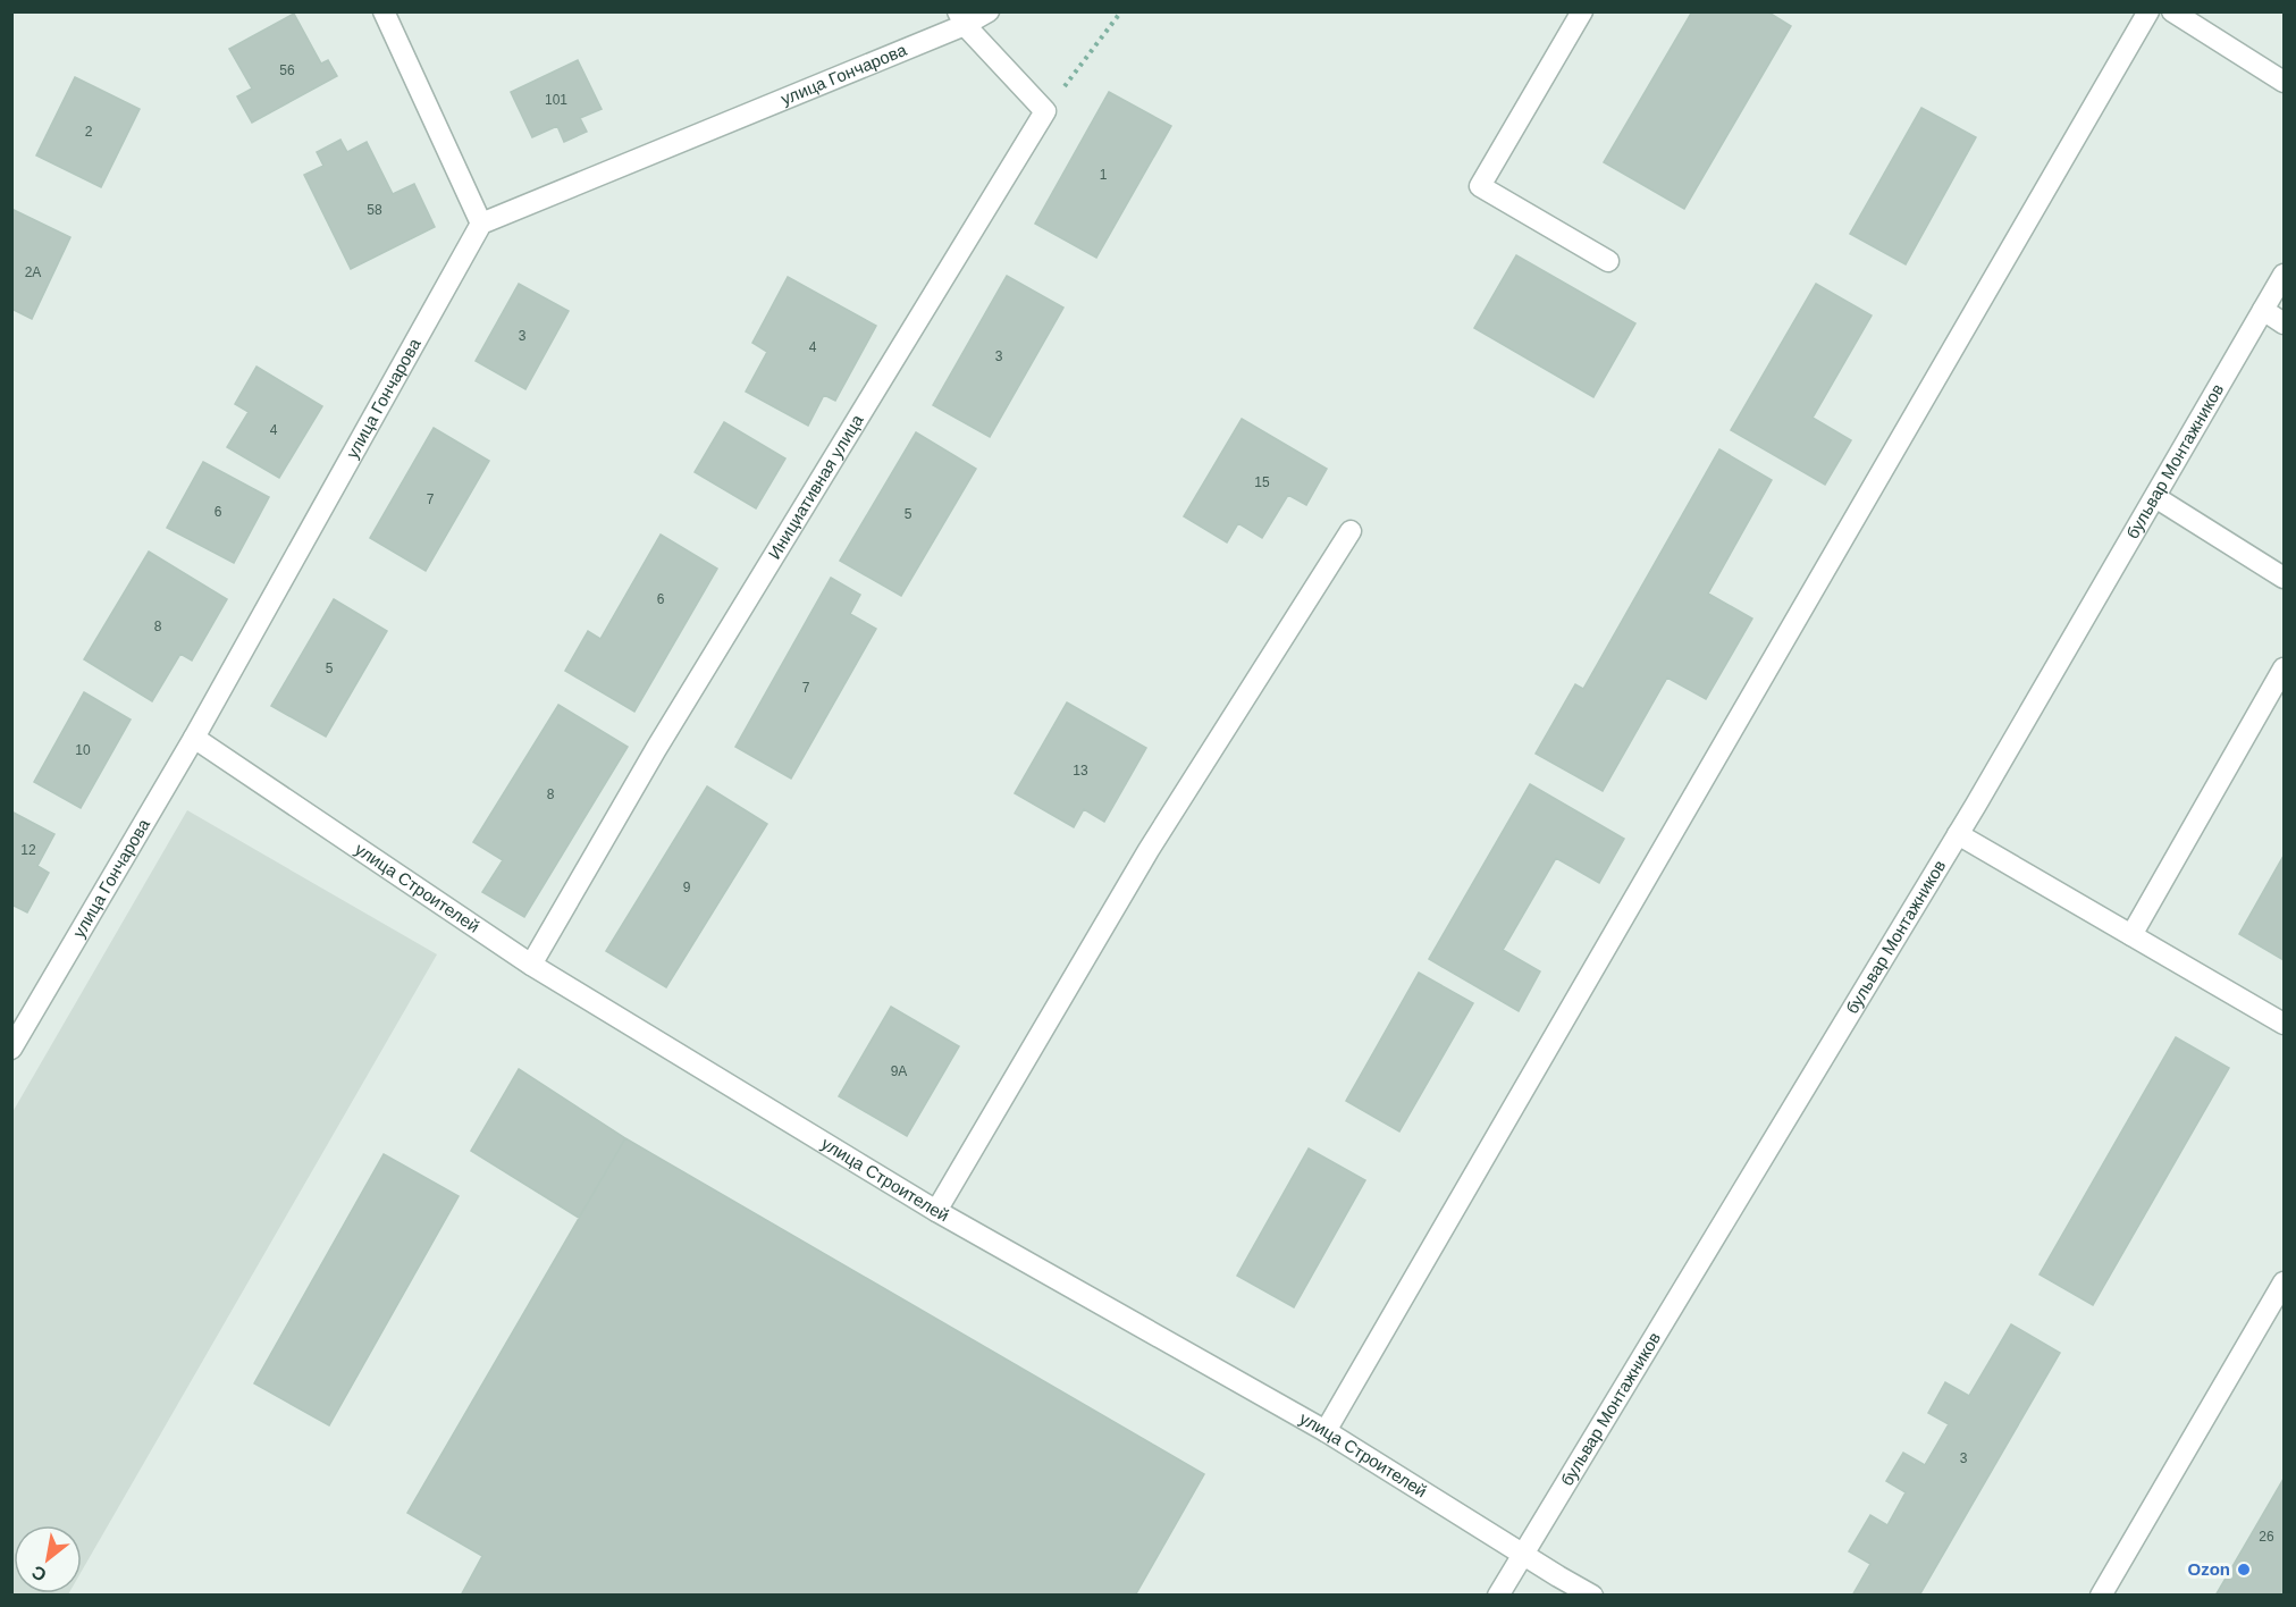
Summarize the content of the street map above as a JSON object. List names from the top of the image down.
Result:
{
  "streets": {
    "street": [
      "улица Гончарова",
      "бульвар Монтажников",
      "Инициативная улица",
      "улица Строителей"
    ]
  },
  "crossings": [
    ["улица Гончарова", "улица Строителей"],
    ["бульвар Монтажников", "улица Строителей"],
    ["Инициативная улица", "улица Строителей"]
  ],
  "places": ["Ozon"],
  "house_numbers": [
    "56",
    "101",
    "2",
    "1",
    "58",
    "2А",
    "3",
    "4",
    "3",
    "4",
    "15",
    "7",
    "6",
    "5",
    "6",
    "8",
    "5",
    "7",
    "10",
    "13",
    "8",
    "12",
    "9",
    "9А",
    "3",
    "26"
  ],
  "north": "bottom left"
}
